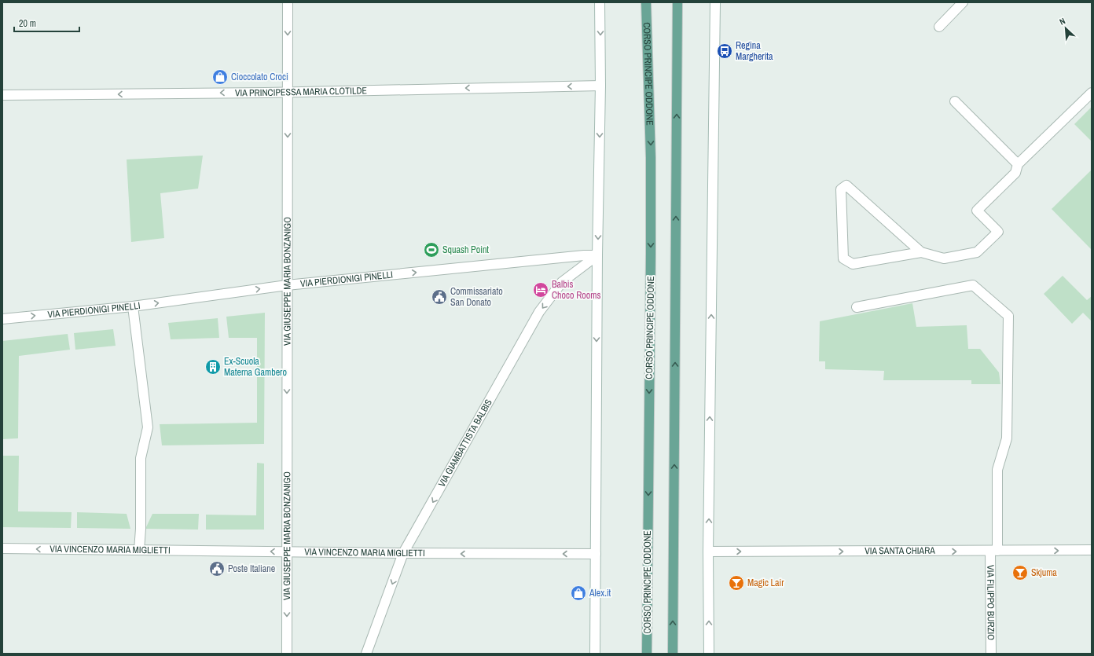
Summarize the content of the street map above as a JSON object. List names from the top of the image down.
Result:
{
  "streets": {
    "main road": ["CORSO PRINCIPE ODDONE"],
    "street": [
      "VIA PRINCIPESSA MARIA CLOTILDE",
      "VIA PIERDIONIGI PINELLI",
      "VIA GIUSEPPE MARIA BONZANIGO",
      "VIA GIAMBATTISTA BALBIS",
      "VIA VINCENZO MARIA MIGLIETTI",
      "VIA SANTA CHIARA",
      "VIA FILIPPO BURZIO"
    ]
  },
  "crossings": [
    ["VIA PRINCIPESSA MARIA CLOTILDE", "VIA GIUSEPPE MARIA BONZANIGO"],
    ["VIA PIERDIONIGI PINELLI", "VIA GIUSEPPE MARIA BONZANIGO"],
    ["VIA PIERDIONIGI PINELLI", "VIA GIAMBATTISTA BALBIS"],
    ["VIA GIUSEPPE MARIA BONZANIGO", "VIA VINCENZO MARIA MIGLIETTI"],
    ["VIA GIAMBATTISTA BALBIS", "VIA VINCENZO MARIA MIGLIETTI"],
    ["VIA SANTA CHIARA", "VIA FILIPPO BURZIO"]
  ],
  "one_way": [
    "VIA PRINCIPESSA MARIA CLOTILDE",
    "VIA PIERDIONIGI PINELLI",
    "VIA GIUSEPPE MARIA BONZANIGO",
    "VIA GIAMBATTISTA BALBIS",
    "VIA VINCENZO MARIA MIGLIETTI",
    "VIA SANTA CHIARA"
  ],
  "places": {
    "bus stop": ["Regina Margherita"],
    "shop": ["Cioccolato Croci", "Alex.it"],
    "sports": ["Squash Point"],
    "hotel": ["Balbis Choco Rooms"],
    "public building": ["Commissariato San Donato", "Poste Italiane"],
    "building": ["Ex-Scuola Materna Gambero"],
    "bar": ["Skjuma", "Magic Lair"]
  },
  "scale_bar": "20 m",
  "north": "top left"
}
